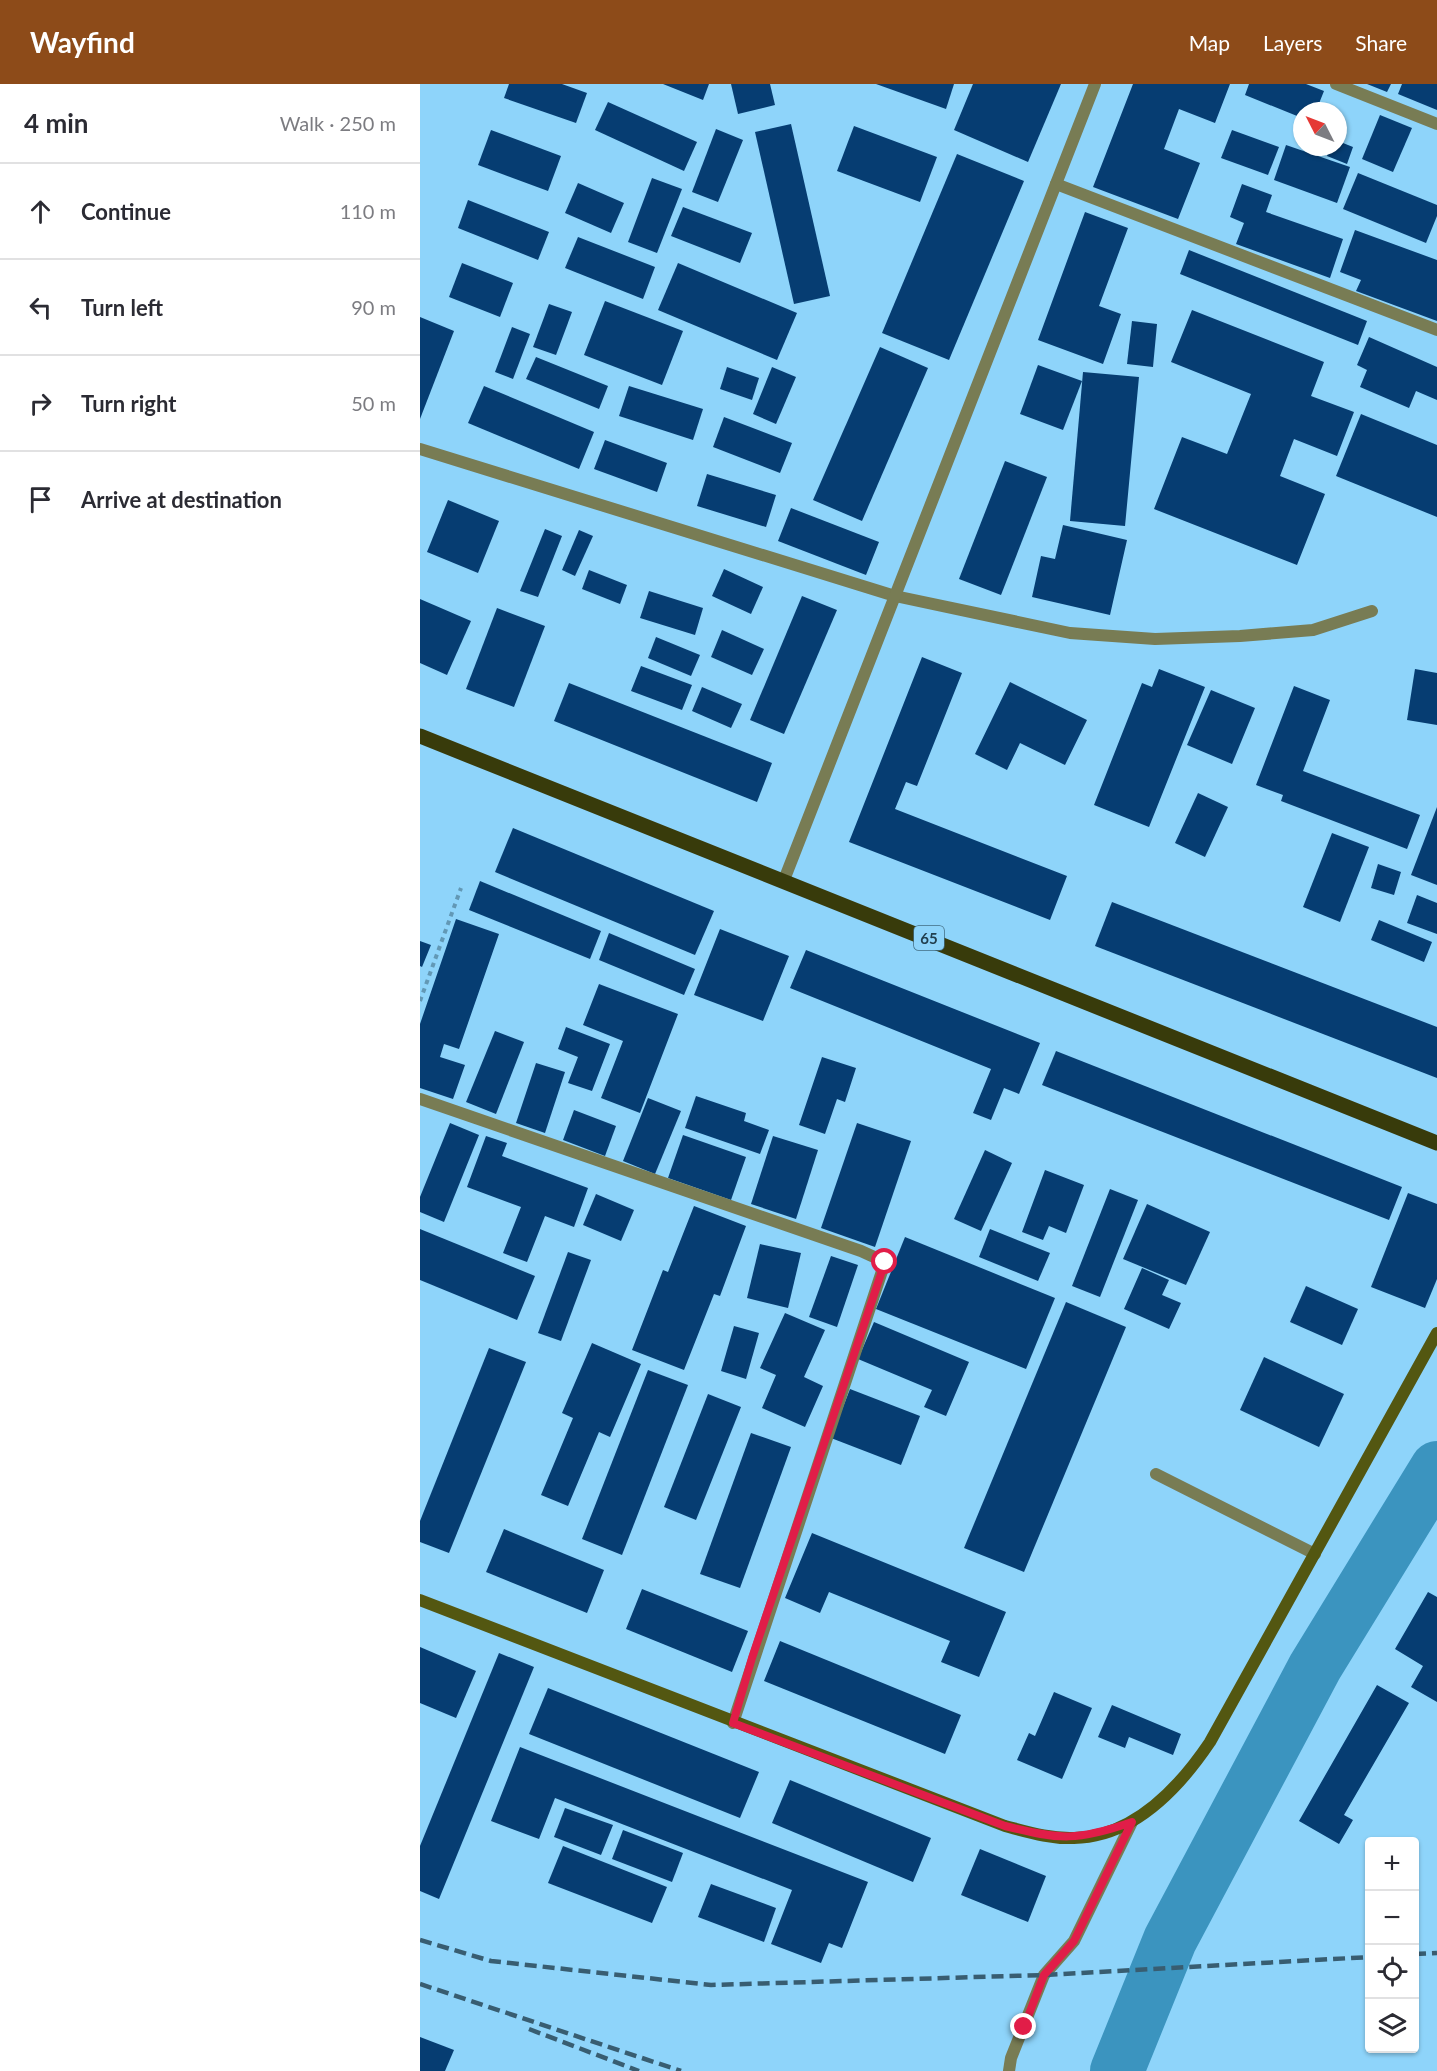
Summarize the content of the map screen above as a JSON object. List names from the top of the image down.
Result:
{
  "streets": {
    "main road": ["65"]
  },
  "north": "top left",
  "page": {
    "header": "Wayfind",
    "nav": ["Map", "Layers", "Share"],
    "heading": ["4 min", "Walk · 250 m"],
    "list": [
      ["Continue", "110 m"],
      ["Turn left", "90 m"],
      ["Turn right", "50 m"],
      "Arrive at destination"
    ],
    "map_buttons": ["+", "−"]
  }
}
